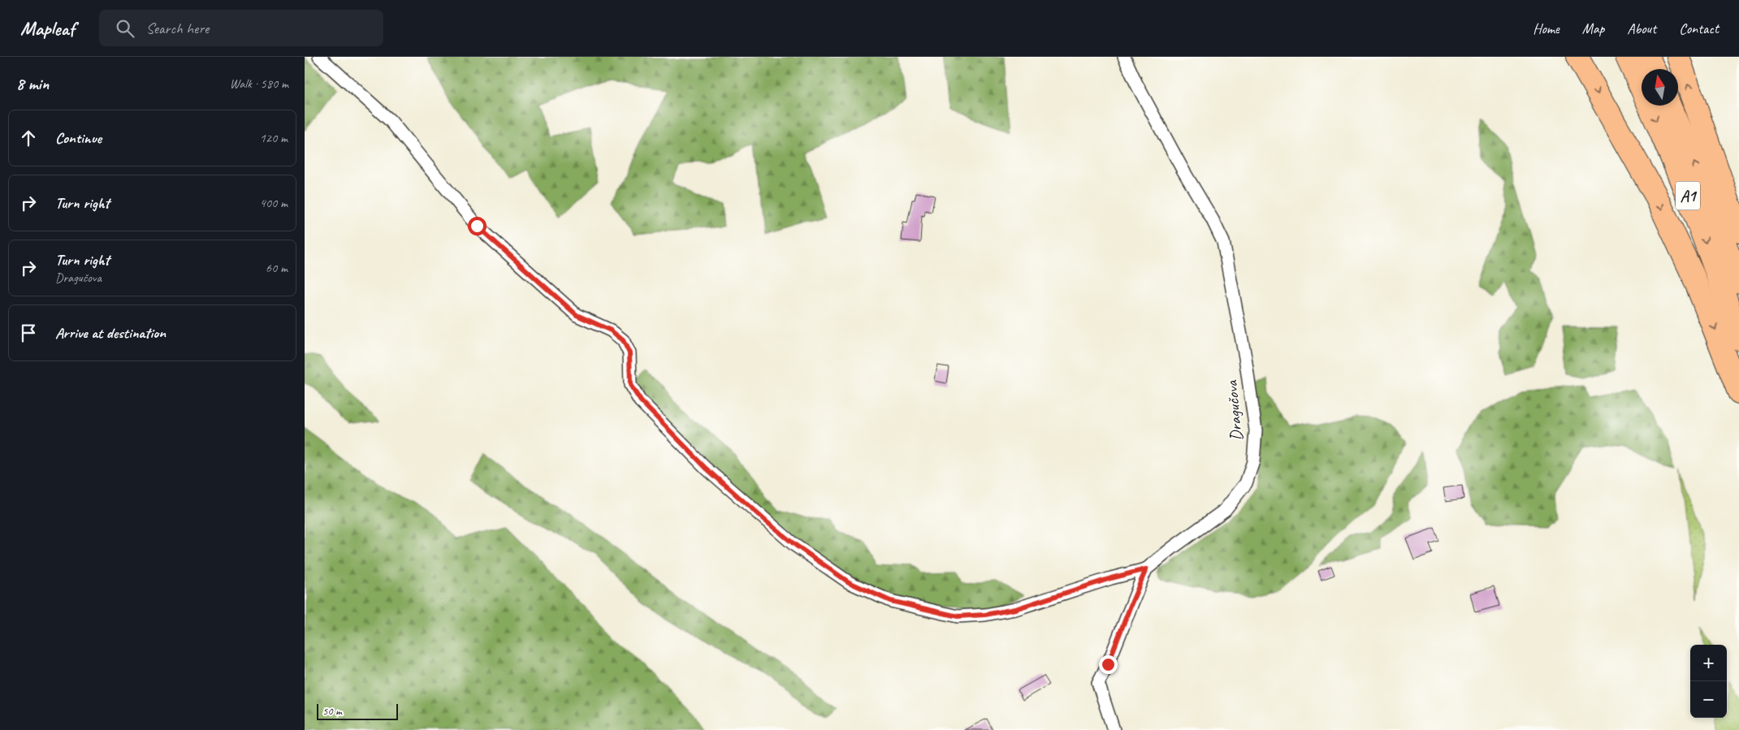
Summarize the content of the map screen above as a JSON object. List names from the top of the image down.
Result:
{
  "streets": {
    "highway": ["A1"],
    "street": ["Dragučova"]
  },
  "scale_bar": "50 m",
  "north": "top",
  "page": {
    "header": "Mapleaf",
    "search": "Search here",
    "nav": [
      "Home",
      "Map",
      "About",
      "Contact"
    ],
    "heading": ["8 min", "Walk · 580 m"],
    "list": [
      ["Continue", "120 m"],
      ["Turn right", "400 m"],
      ["Turn right", "Dragučova", "60 m"],
      "Arrive at destination"
    ],
    "map_buttons": ["+", "−"],
    "scale": "50 m"
  }
}
